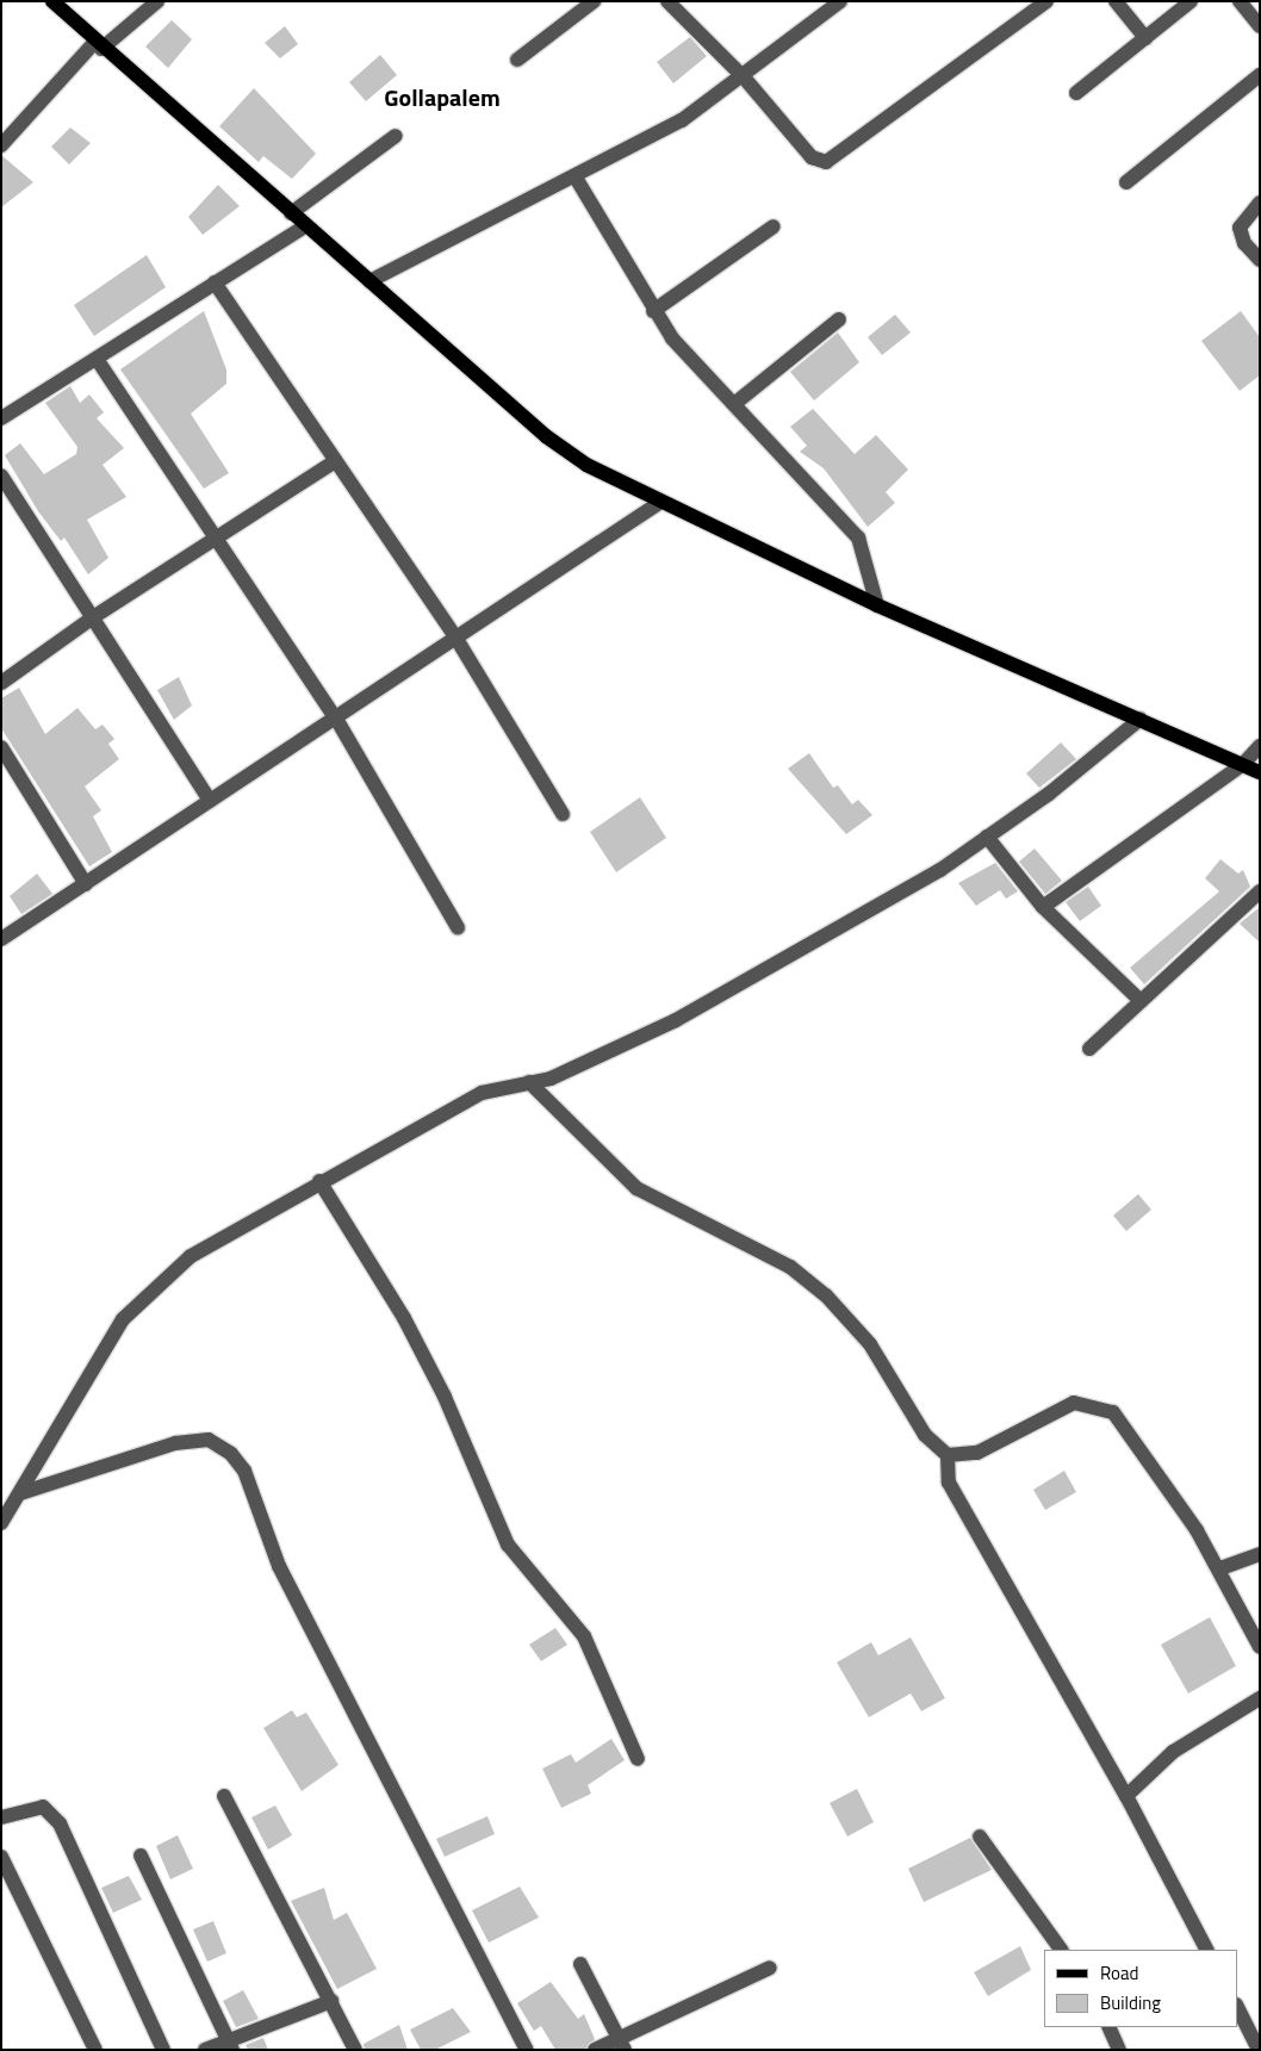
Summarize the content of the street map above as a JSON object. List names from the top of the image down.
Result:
{
  "districts": ["Gollapalem"],
  "legend": ["Road", "Building"]
}
